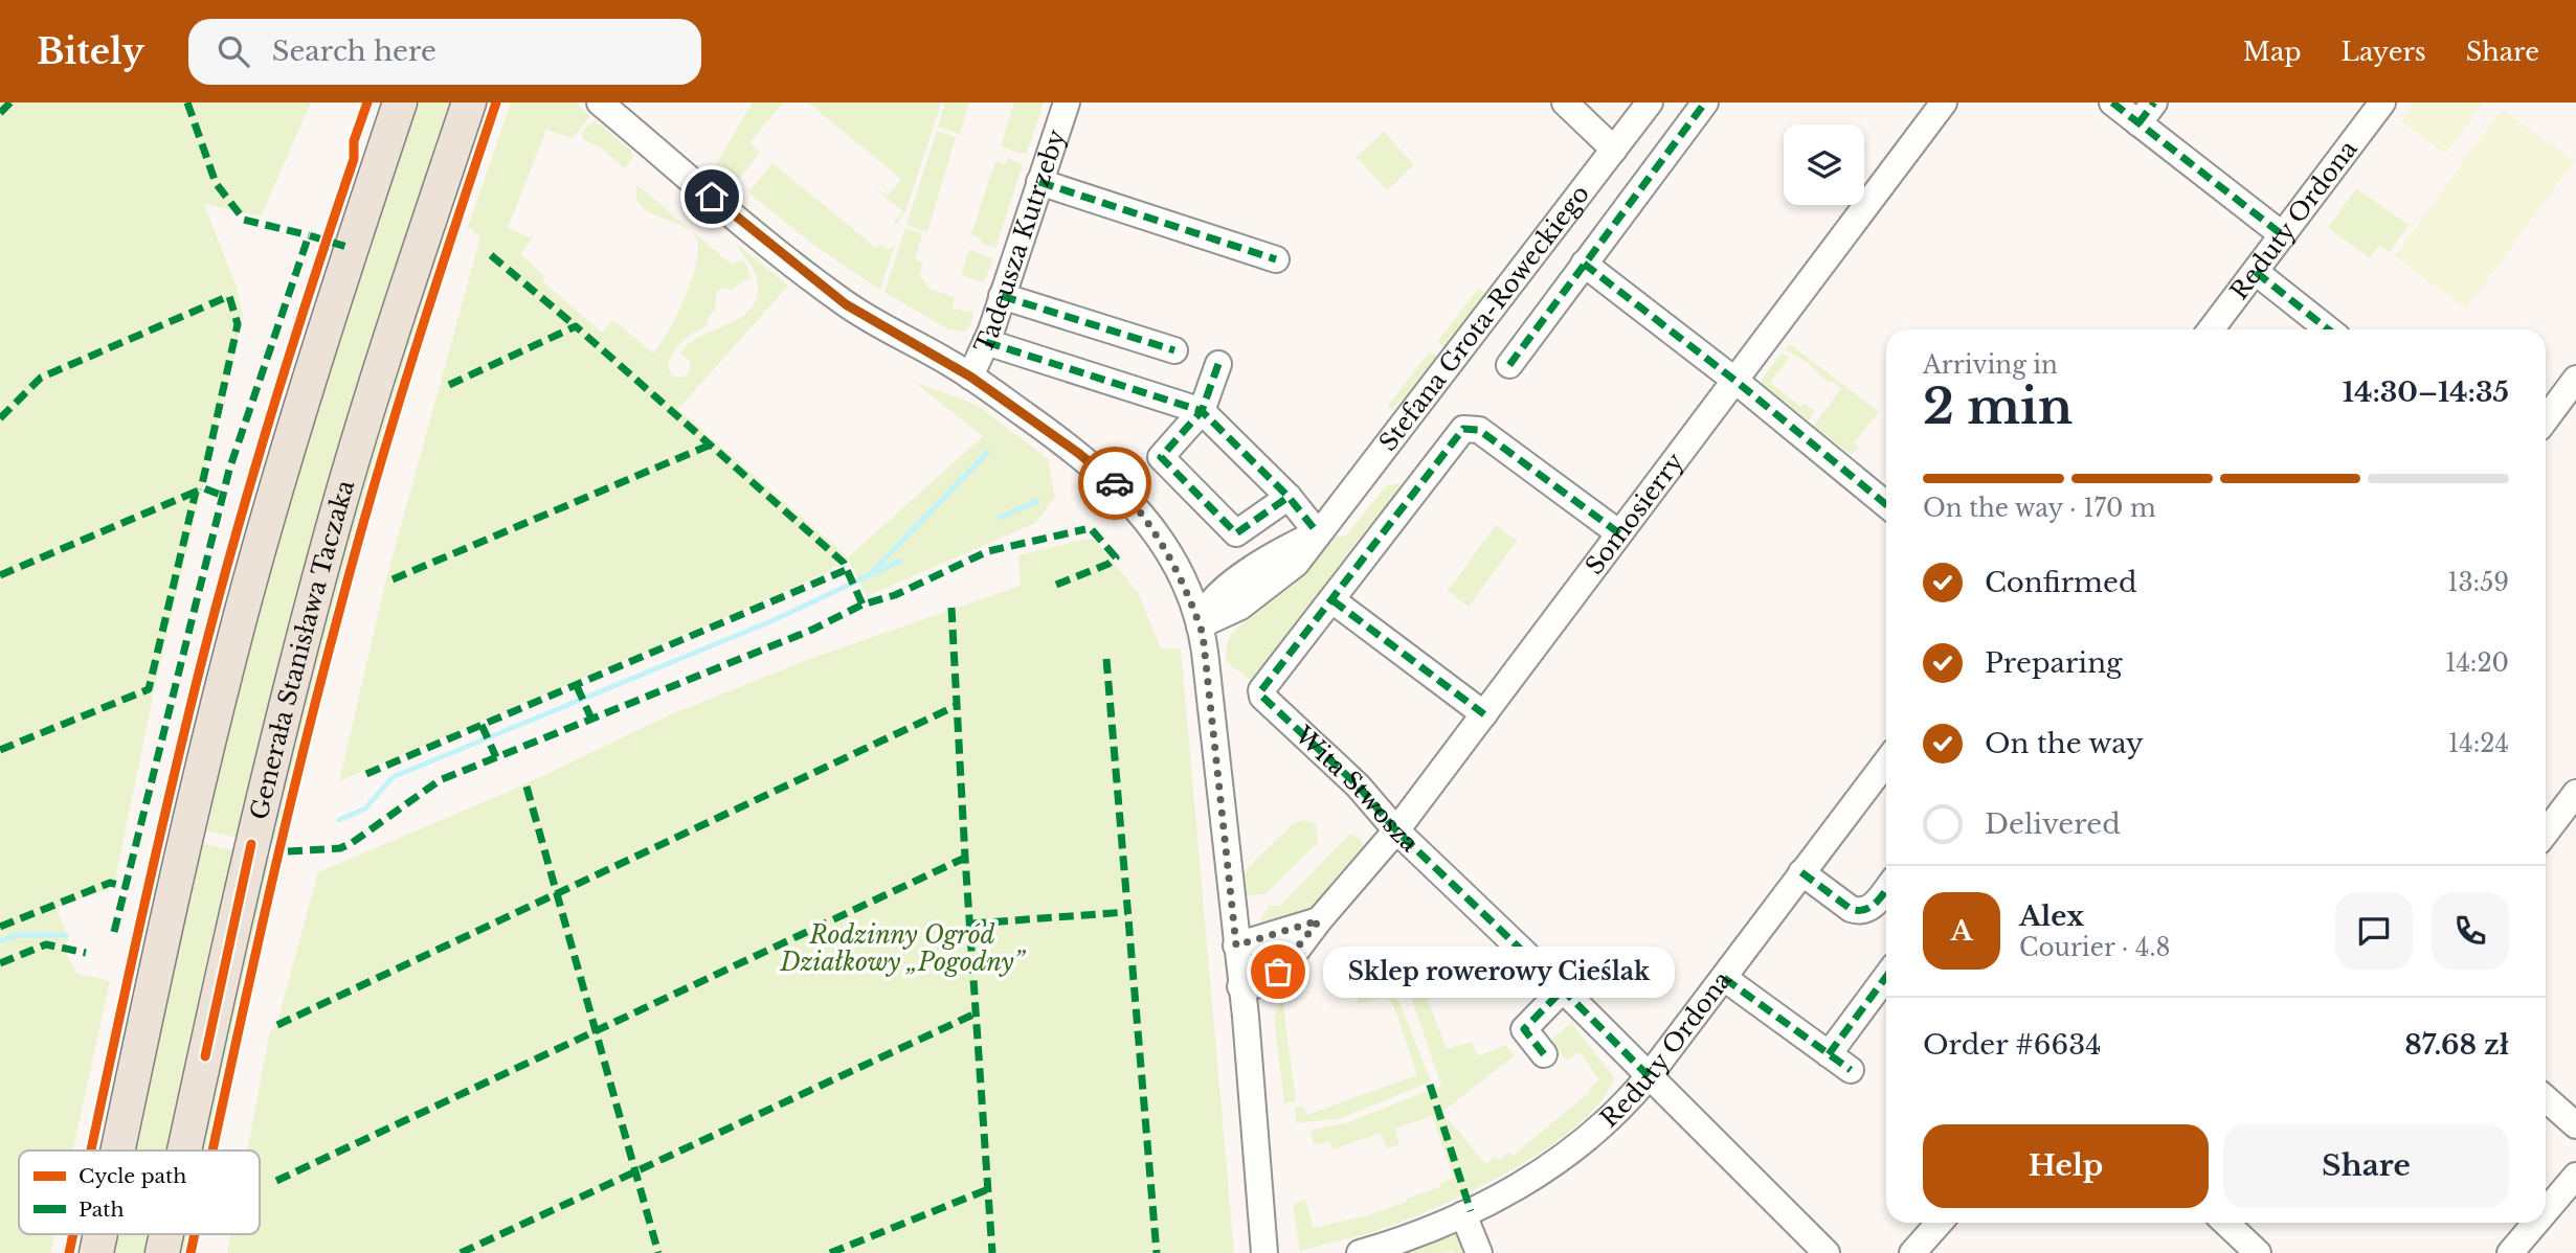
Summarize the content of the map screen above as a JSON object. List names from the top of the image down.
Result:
{
  "streets": {
    "main road": ["Generała Stanisława Taczaka"],
    "street": [
      "Reduty Ordona",
      "Tadeusza Kutrzeby",
      "Stefana Grota-Roweckiego",
      "Somosierry",
      "Wita Stwosza"
    ]
  },
  "crossings": [
    ["Reduty Ordona", "Wita Stwosza"],
    ["Stefana Grota-Roweckiego", "Somosierry"],
    ["Somosierry", "Wita Stwosza"]
  ],
  "parks": ["Rodzinny Ogród Działkowy „Pogodny”"],
  "places": ["Sklep rowerowy Cieślak"],
  "legend": ["Cycle path", "Path"],
  "page": {
    "header": "Bitely",
    "search": "Search here",
    "nav": ["Map", "Layers", "Share"],
    "heading": ["2 min", "Arriving in", "14:30–14:35"],
    "panel": [
      "Alex",
      "Courier · 4.8",
      "Order #6634",
      "87.68 zł"
    ],
    "bar": "On the way · 170 m",
    "list": [
      ["Confirmed", "13:59"],
      ["Preparing", "14:20"],
      ["On the way", "14:24"],
      "Delivered"
    ],
    "round": "A",
    "bubble": "Sklep rowerowy Cieślak",
    "buttons": ["Help", "Share"]
  }
}
